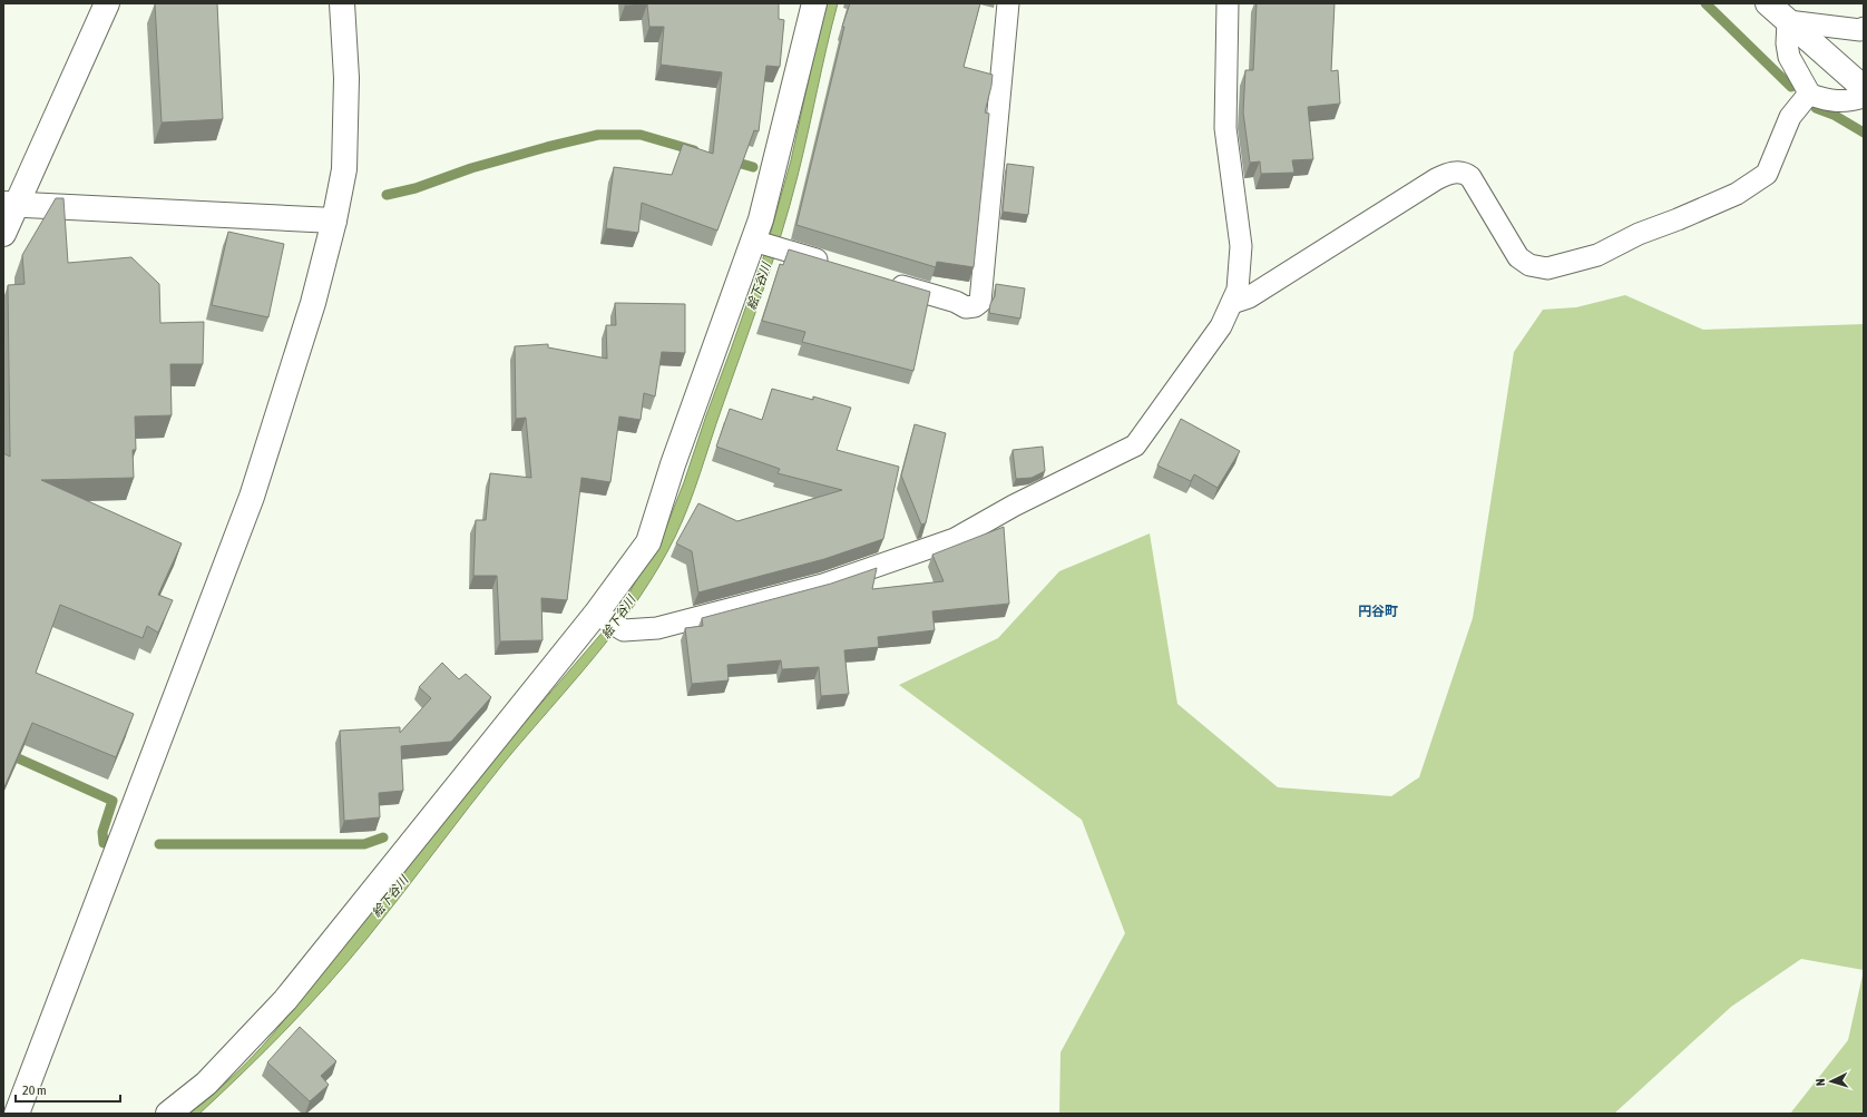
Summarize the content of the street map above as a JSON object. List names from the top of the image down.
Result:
{
  "districts": ["円谷町"],
  "water": ["絵下谷川"],
  "scale_bar": "20 m",
  "north": "left"
}
